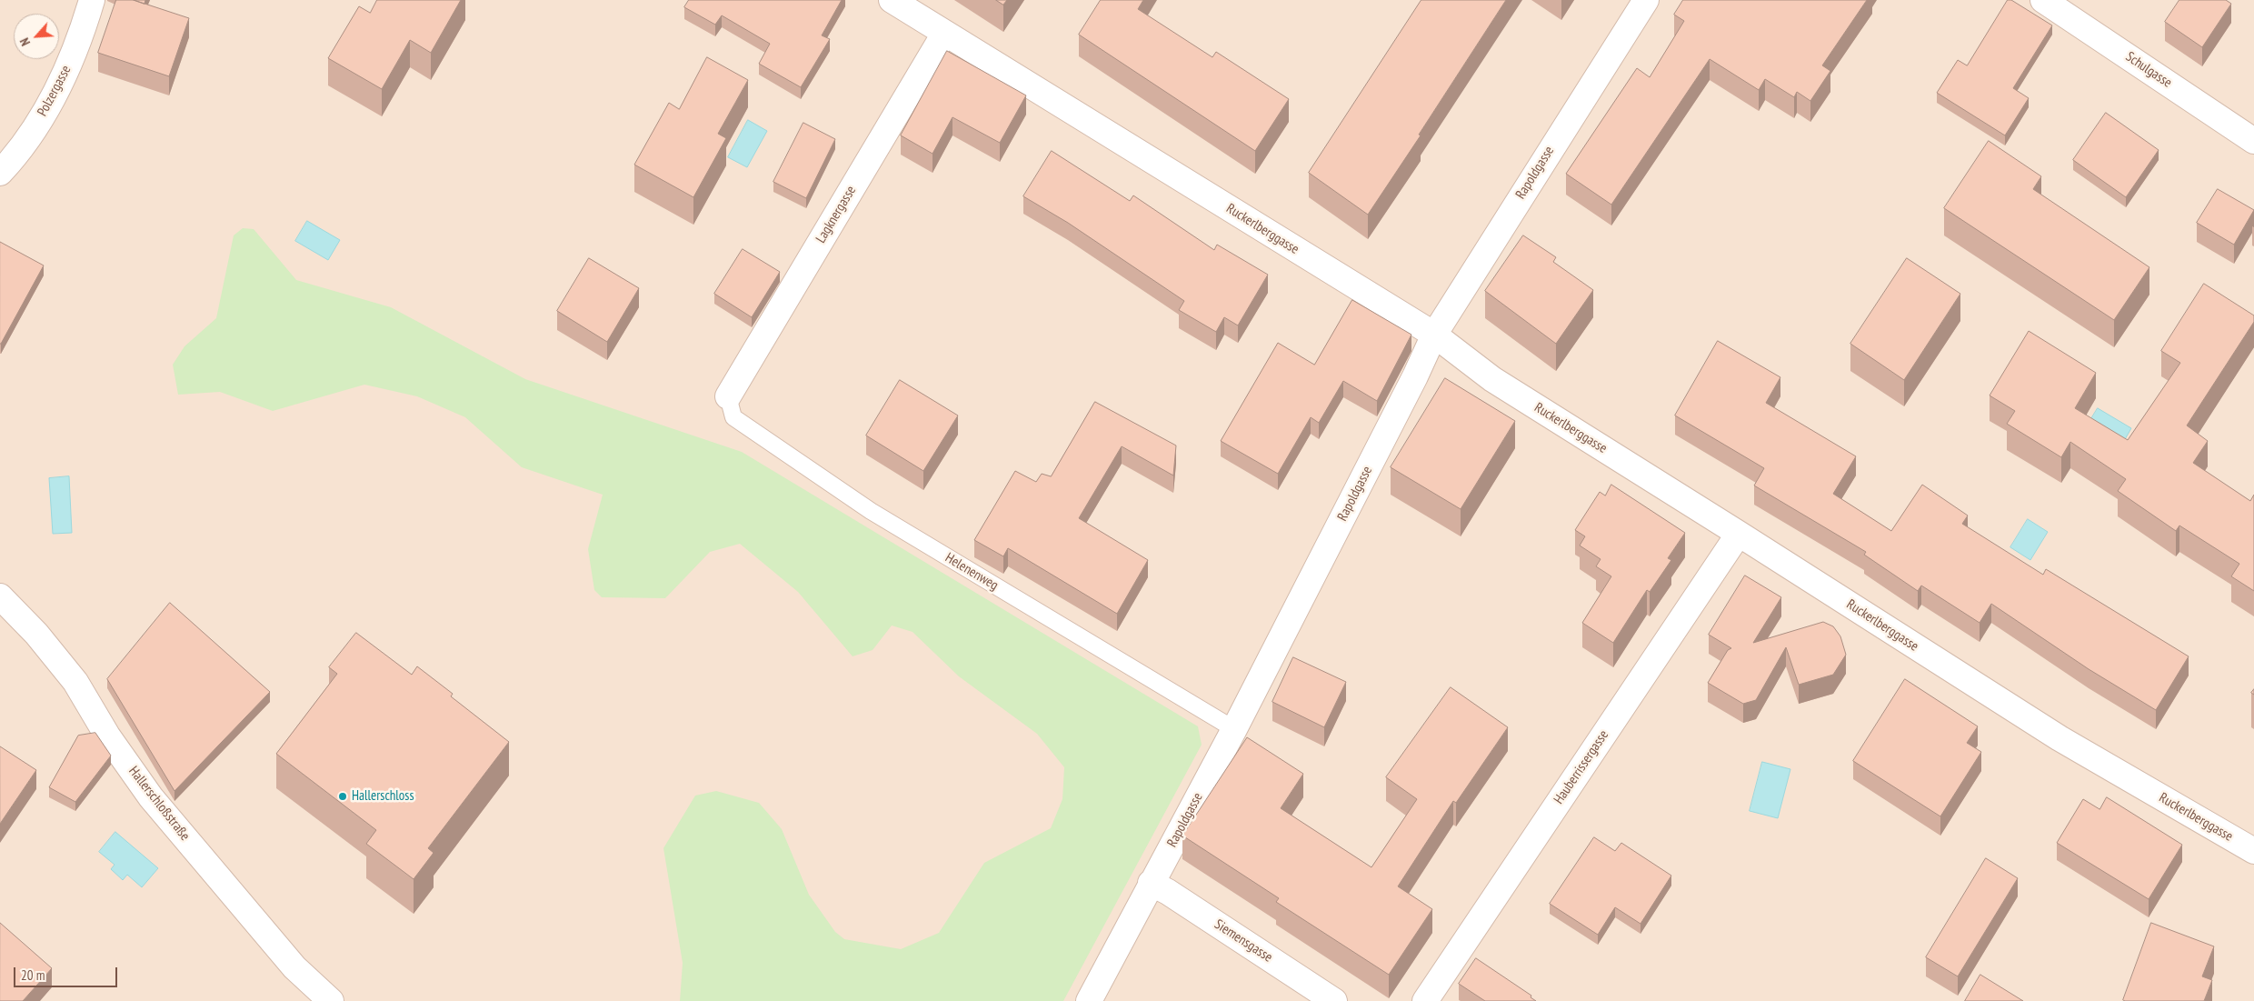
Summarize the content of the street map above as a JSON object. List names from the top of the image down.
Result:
{
  "streets": {
    "street": [
      "Schulgasse",
      "Polzergasse",
      "Rapoldgasse",
      "Lagknergasse",
      "Ruckerlberggasse",
      "Hauberrissergasse",
      "Hallerschloßstraße",
      "Siemensgasse"
    ],
    "lane": ["Helenenweg"]
  },
  "crossings": [
    ["Rapoldgasse", "Ruckerlberggasse"],
    ["Rapoldgasse", "Helenenweg"],
    ["Rapoldgasse", "Siemensgasse"],
    ["Lagknergasse", "Ruckerlberggasse"],
    ["Lagknergasse", "Helenenweg"],
    ["Ruckerlberggasse", "Hauberrissergasse"]
  ],
  "places": ["Hallerschloss"],
  "scale_bar": "20 m",
  "north": "bottom left"
}
